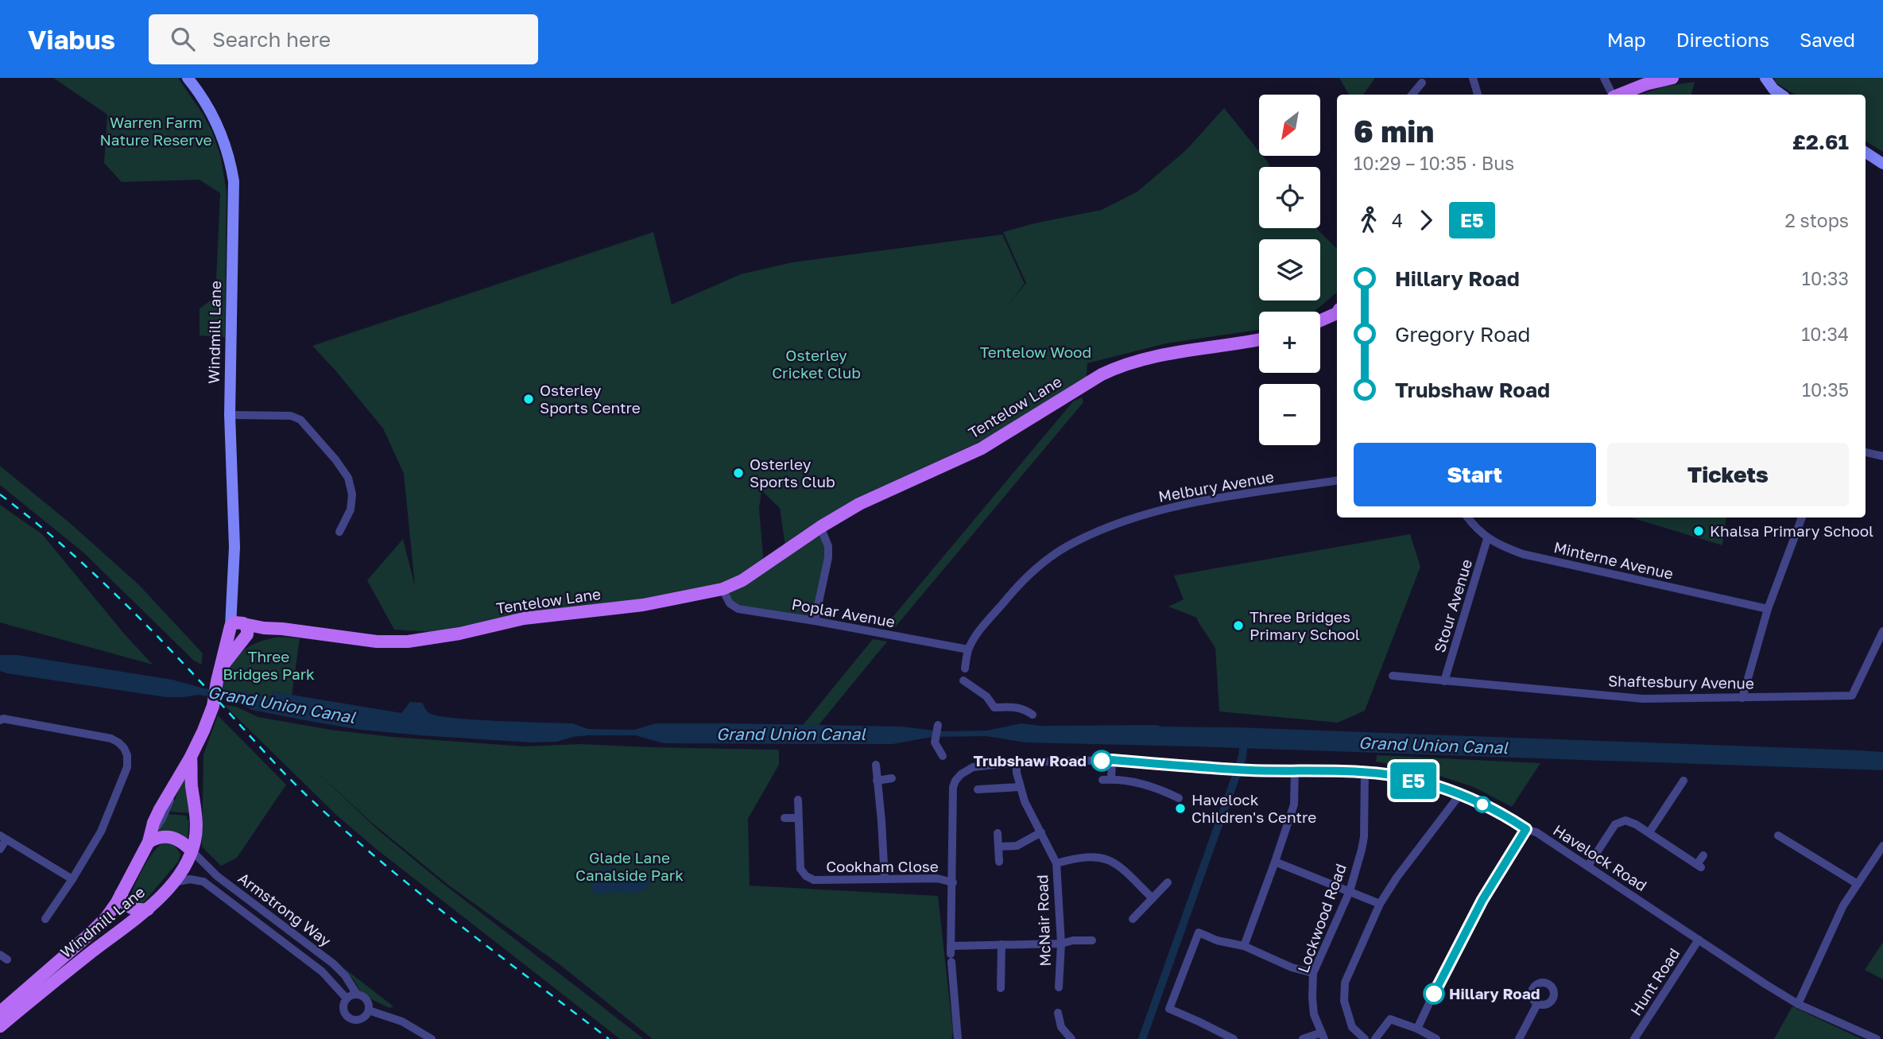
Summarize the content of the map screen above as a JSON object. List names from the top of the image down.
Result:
{
  "streets": {
    "main road": ["Windmill Lane", "Tentelow Lane"],
    "street": [
      "Melbury Avenue",
      "Minterne Avenue",
      "Stour Avenue",
      "Poplar Avenue",
      "Shaftesbury Avenue",
      "Havelock Road",
      "Cookham Close",
      "Armstrong Way",
      "Lockwood Road",
      "McNair Road",
      "Hunt Road"
    ]
  },
  "crossings": [
    ["Windmill Lane", "Tentelow Lane"],
    ["Windmill Lane", "Armstrong Way"],
    ["Tentelow Lane", "Poplar Avenue"],
    ["Melbury Avenue", "Poplar Avenue"],
    ["Minterne Avenue", "Stour Avenue"],
    ["Stour Avenue", "Shaftesbury Avenue"],
    ["Havelock Road", "Cookham Close"],
    ["Havelock Road", "Lockwood Road"],
    ["Havelock Road", "McNair Road"],
    ["Havelock Road", "Hunt Road"]
  ],
  "water": ["Grand Union Canal"],
  "parks": [
    "Warren Farm Nature Reserve",
    "Tentelow Wood",
    "Osterley Cricket Club",
    "Three Bridges Park",
    "Glade Lane Canalside Park"
  ],
  "places": [
    "Osterley Sports Centre",
    "Osterley Sports Club",
    "Khalsa Primary School",
    "Three Bridges Primary School",
    "Trubshaw Road",
    "Havelock Children's Centre",
    "Hillary Road"
  ],
  "lines": ["bus line E5"],
  "north": "bottom left",
  "page": {
    "header": "Viabus",
    "search": "Search here",
    "nav": ["Map", "Directions", "Saved"],
    "on_map": "E5",
    "map_buttons": ["+", "−"],
    "heading": ["6 min", "10:29 – 10:35 · Bus", "£2.61"],
    "legs": ["4", "E5", "2 stops"],
    "list": [
      {
        "name": "Hillary Road",
        "value": "10:33"
      },
      {
        "name": "Gregory Road",
        "value": "10:34"
      },
      {
        "name": "Trubshaw Road",
        "value": "10:35"
      }
    ],
    "buttons": ["Start", "Tickets"]
  }
}
